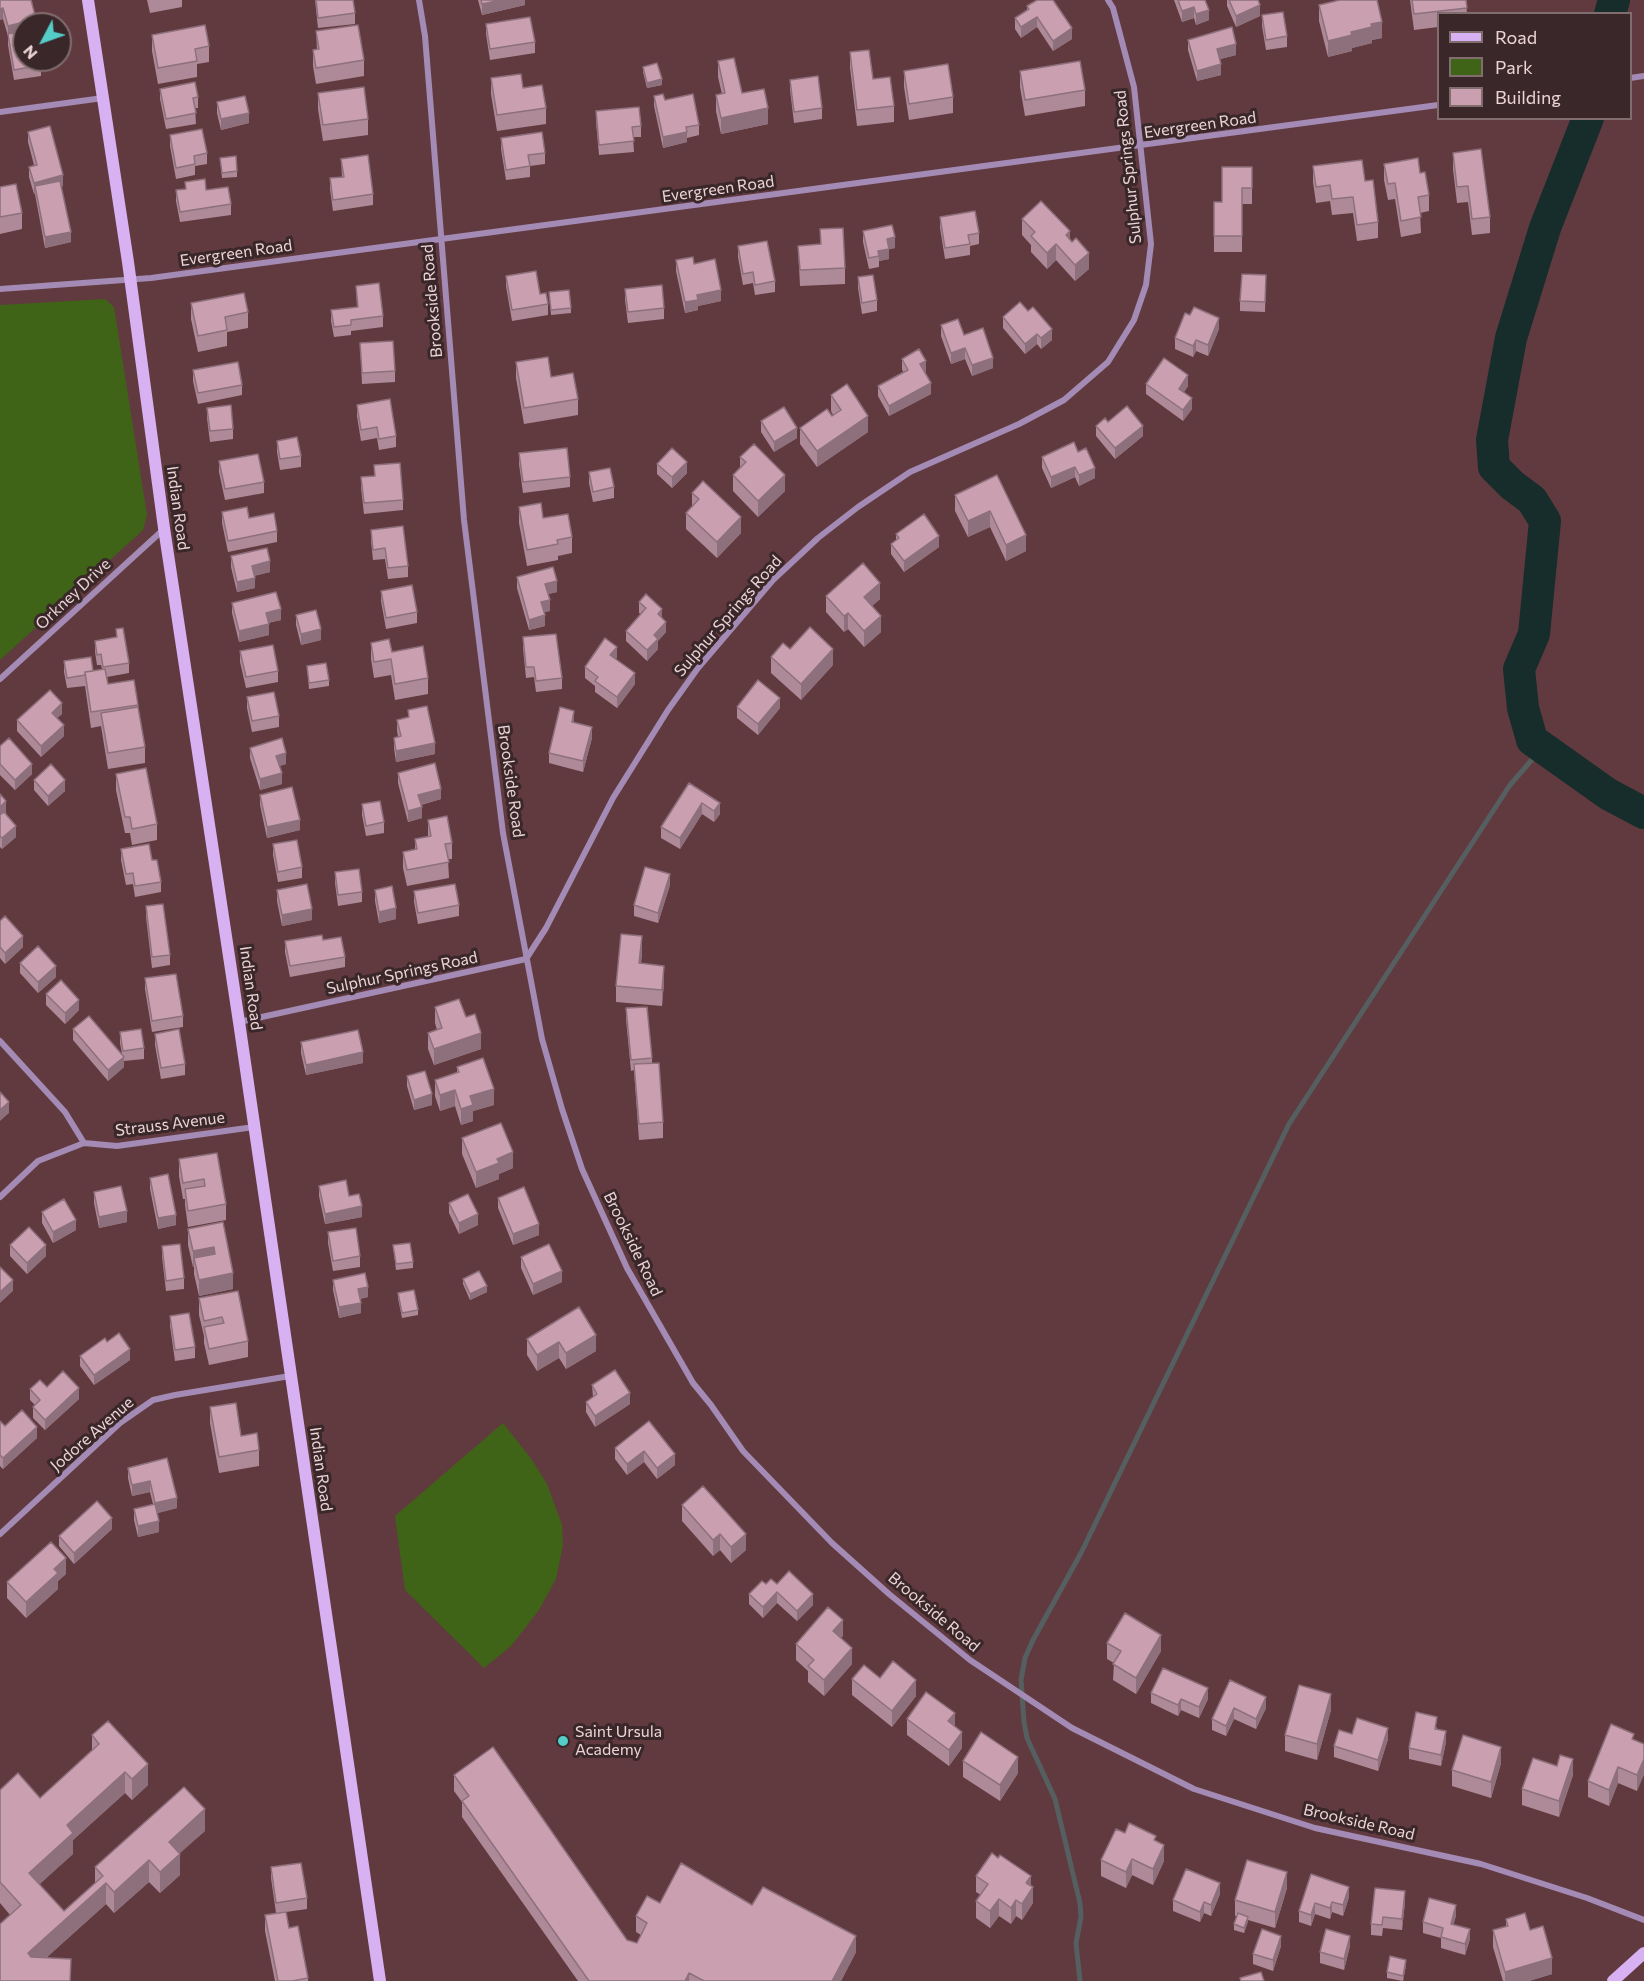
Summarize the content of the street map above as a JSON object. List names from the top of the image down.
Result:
{
  "streets": {
    "street": [
      "Evergreen Road",
      "Sulphur Springs Road",
      "Brookside Road",
      "Indian Road",
      "Orkney Drive",
      "Strauss Avenue",
      "Jodore Avenue"
    ]
  },
  "crossings": [
    ["Evergreen Road", "Sulphur Springs Road"],
    ["Evergreen Road", "Brookside Road"],
    ["Evergreen Road", "Indian Road"],
    ["Sulphur Springs Road", "Brookside Road"],
    ["Sulphur Springs Road", "Indian Road"],
    ["Indian Road", "Orkney Drive"],
    ["Indian Road", "Strauss Avenue"],
    ["Indian Road", "Jodore Avenue"]
  ],
  "places": ["Saint Ursula Academy"],
  "legend": ["Road", "Park", "Building"],
  "north": "bottom left"
}
